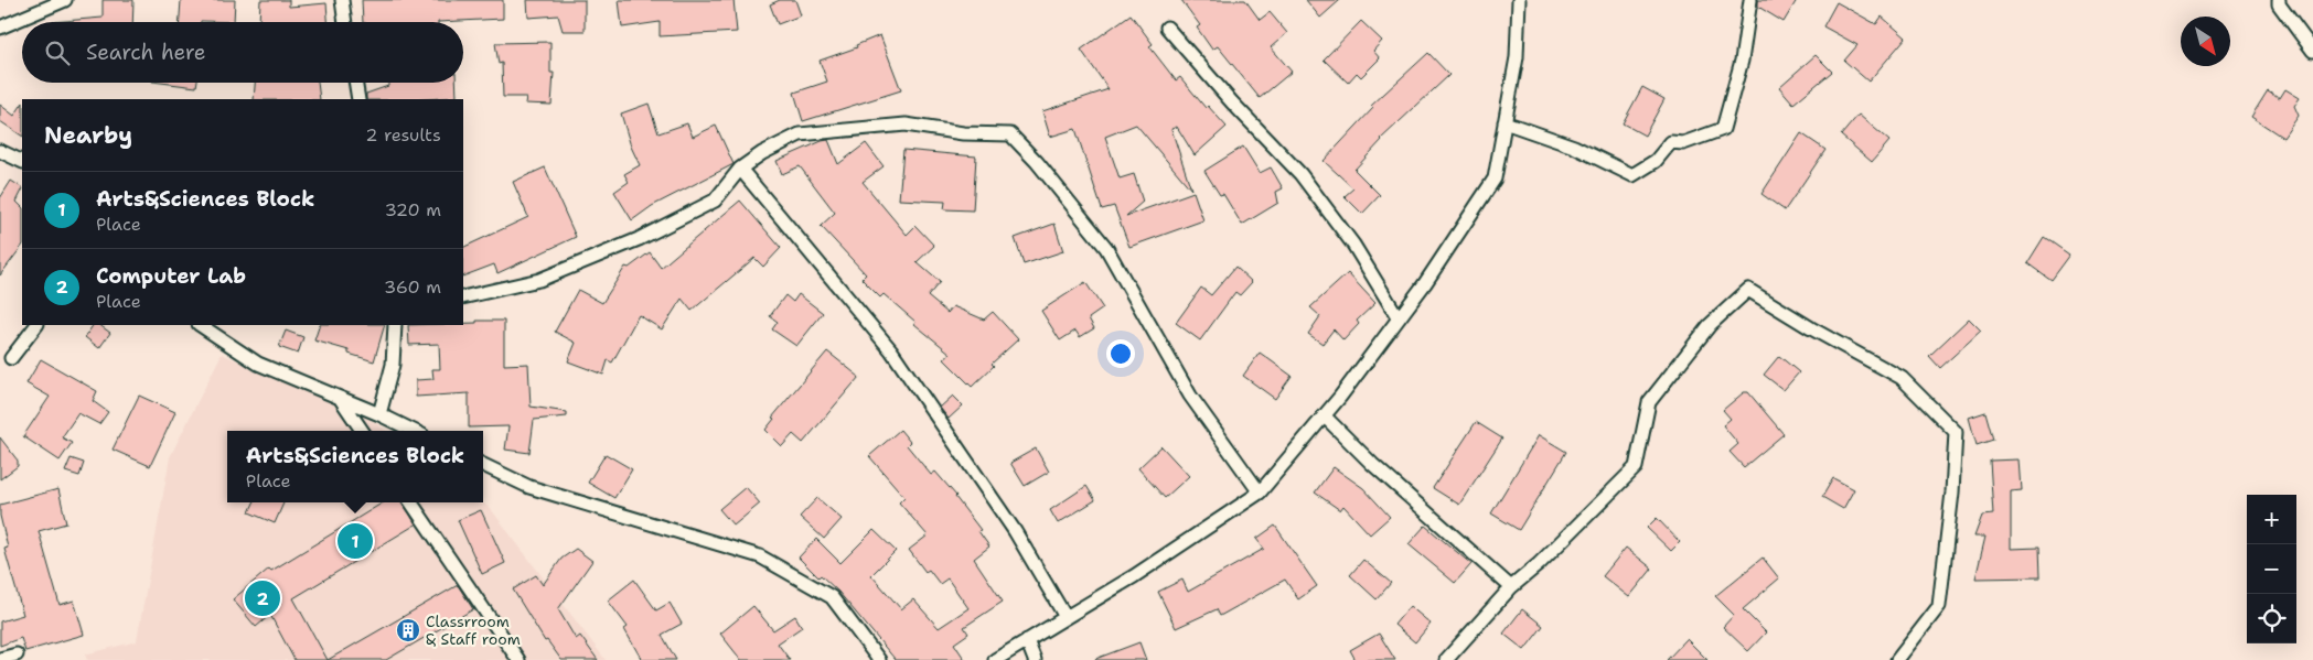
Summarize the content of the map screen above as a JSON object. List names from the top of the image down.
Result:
{
  "places": {
    "building": ["Classrroom & Staff room"]
  },
  "north": "bottom right",
  "page": {
    "search": "Search here",
    "heading": ["Nearby", "2 results"],
    "list": [
      {
        "mark": "1",
        "name": "Arts&Sciences Block",
        "note": "Place",
        "value": "320 m"
      },
      {
        "mark": "2",
        "name": "Computer Lab",
        "note": "Place",
        "value": "360 m"
      }
    ],
    "popup": ["Arts&Sciences Block", "Place"],
    "map_buttons": ["+", "−"],
    "pins": ["1", "2"]
  }
}
